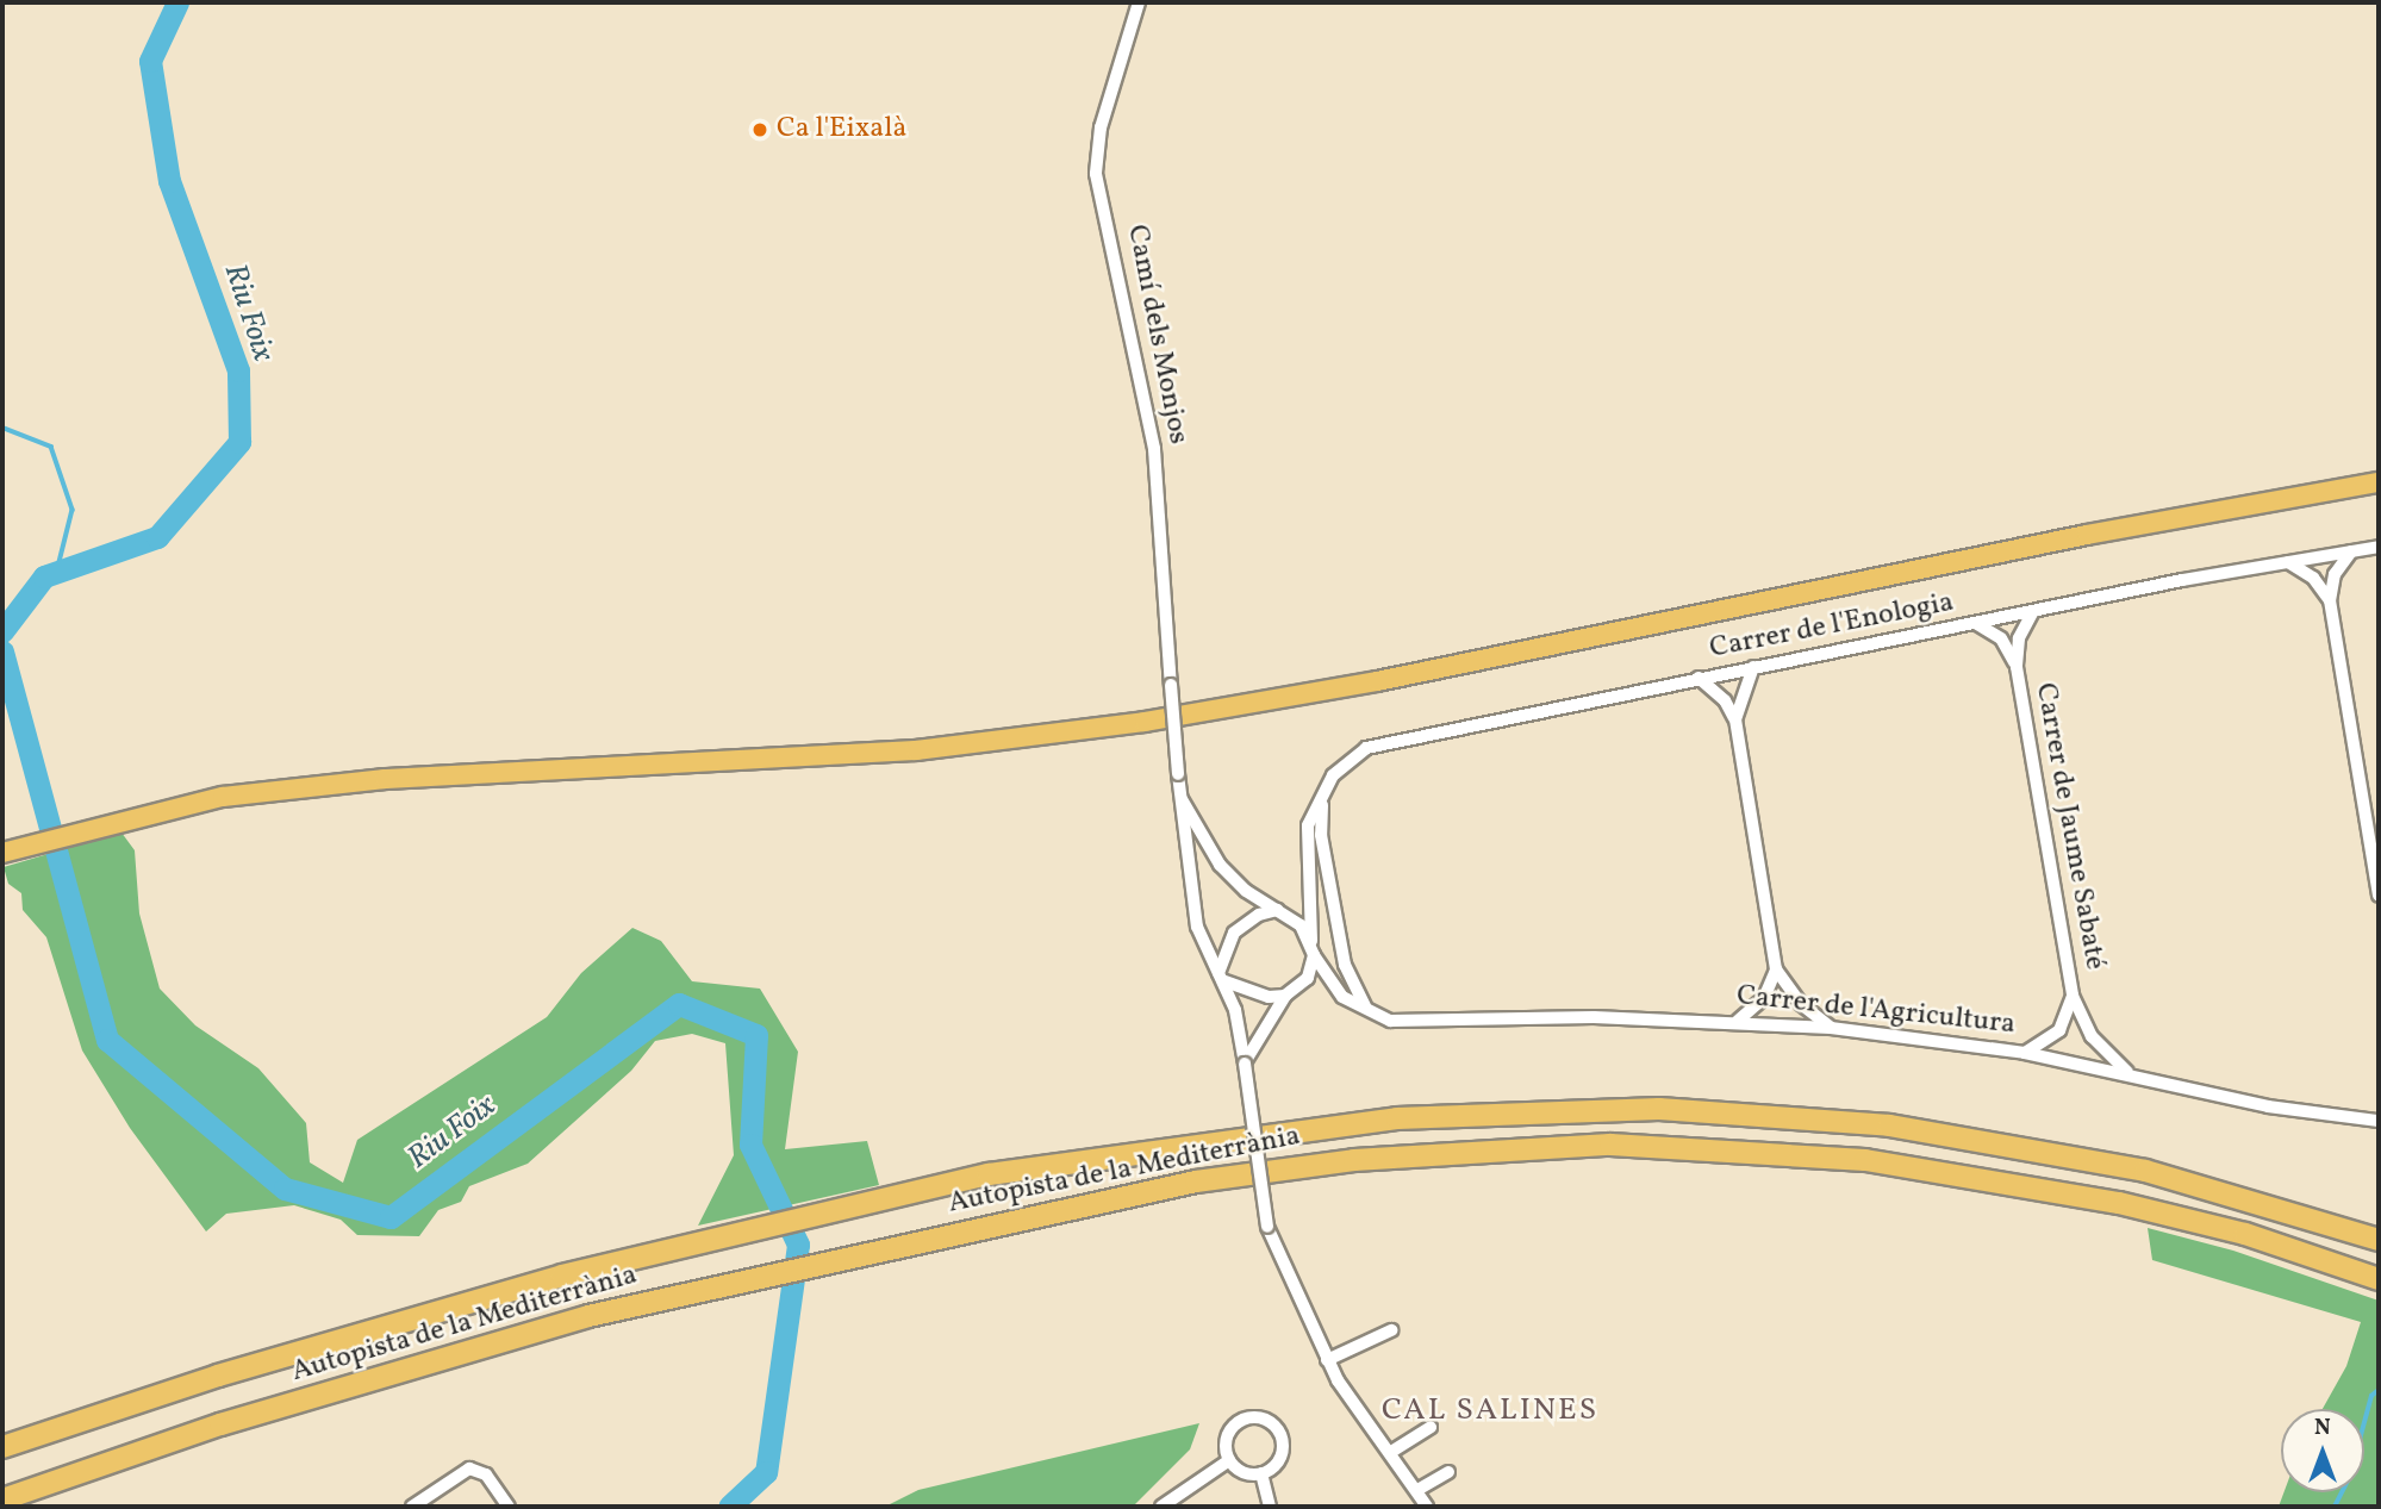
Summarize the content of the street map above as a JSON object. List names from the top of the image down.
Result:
{
  "streets": {
    "highway": ["Autopista de la Mediterrània"],
    "street": [
      "Camí dels Monjos",
      "Carrer de l'Enologia",
      "Carrer de Jaume Sabaté",
      "Carrer de l'Agricultura"
    ]
  },
  "crossings": [
    ["Camí dels Monjos", "Carrer de l'Enologia"],
    ["Camí dels Monjos", "Carrer de l'Agricultura"],
    ["Carrer de l'Enologia", "Carrer de Jaume Sabaté"],
    ["Carrer de l'Enologia", "Carrer de l'Agricultura"],
    ["Carrer de Jaume Sabaté", "Carrer de l'Agricultura"]
  ],
  "districts": ["CAL SALINES"],
  "water": ["Riu Foix"],
  "places": ["Ca l'Eixalà"],
  "north": "top"
}
